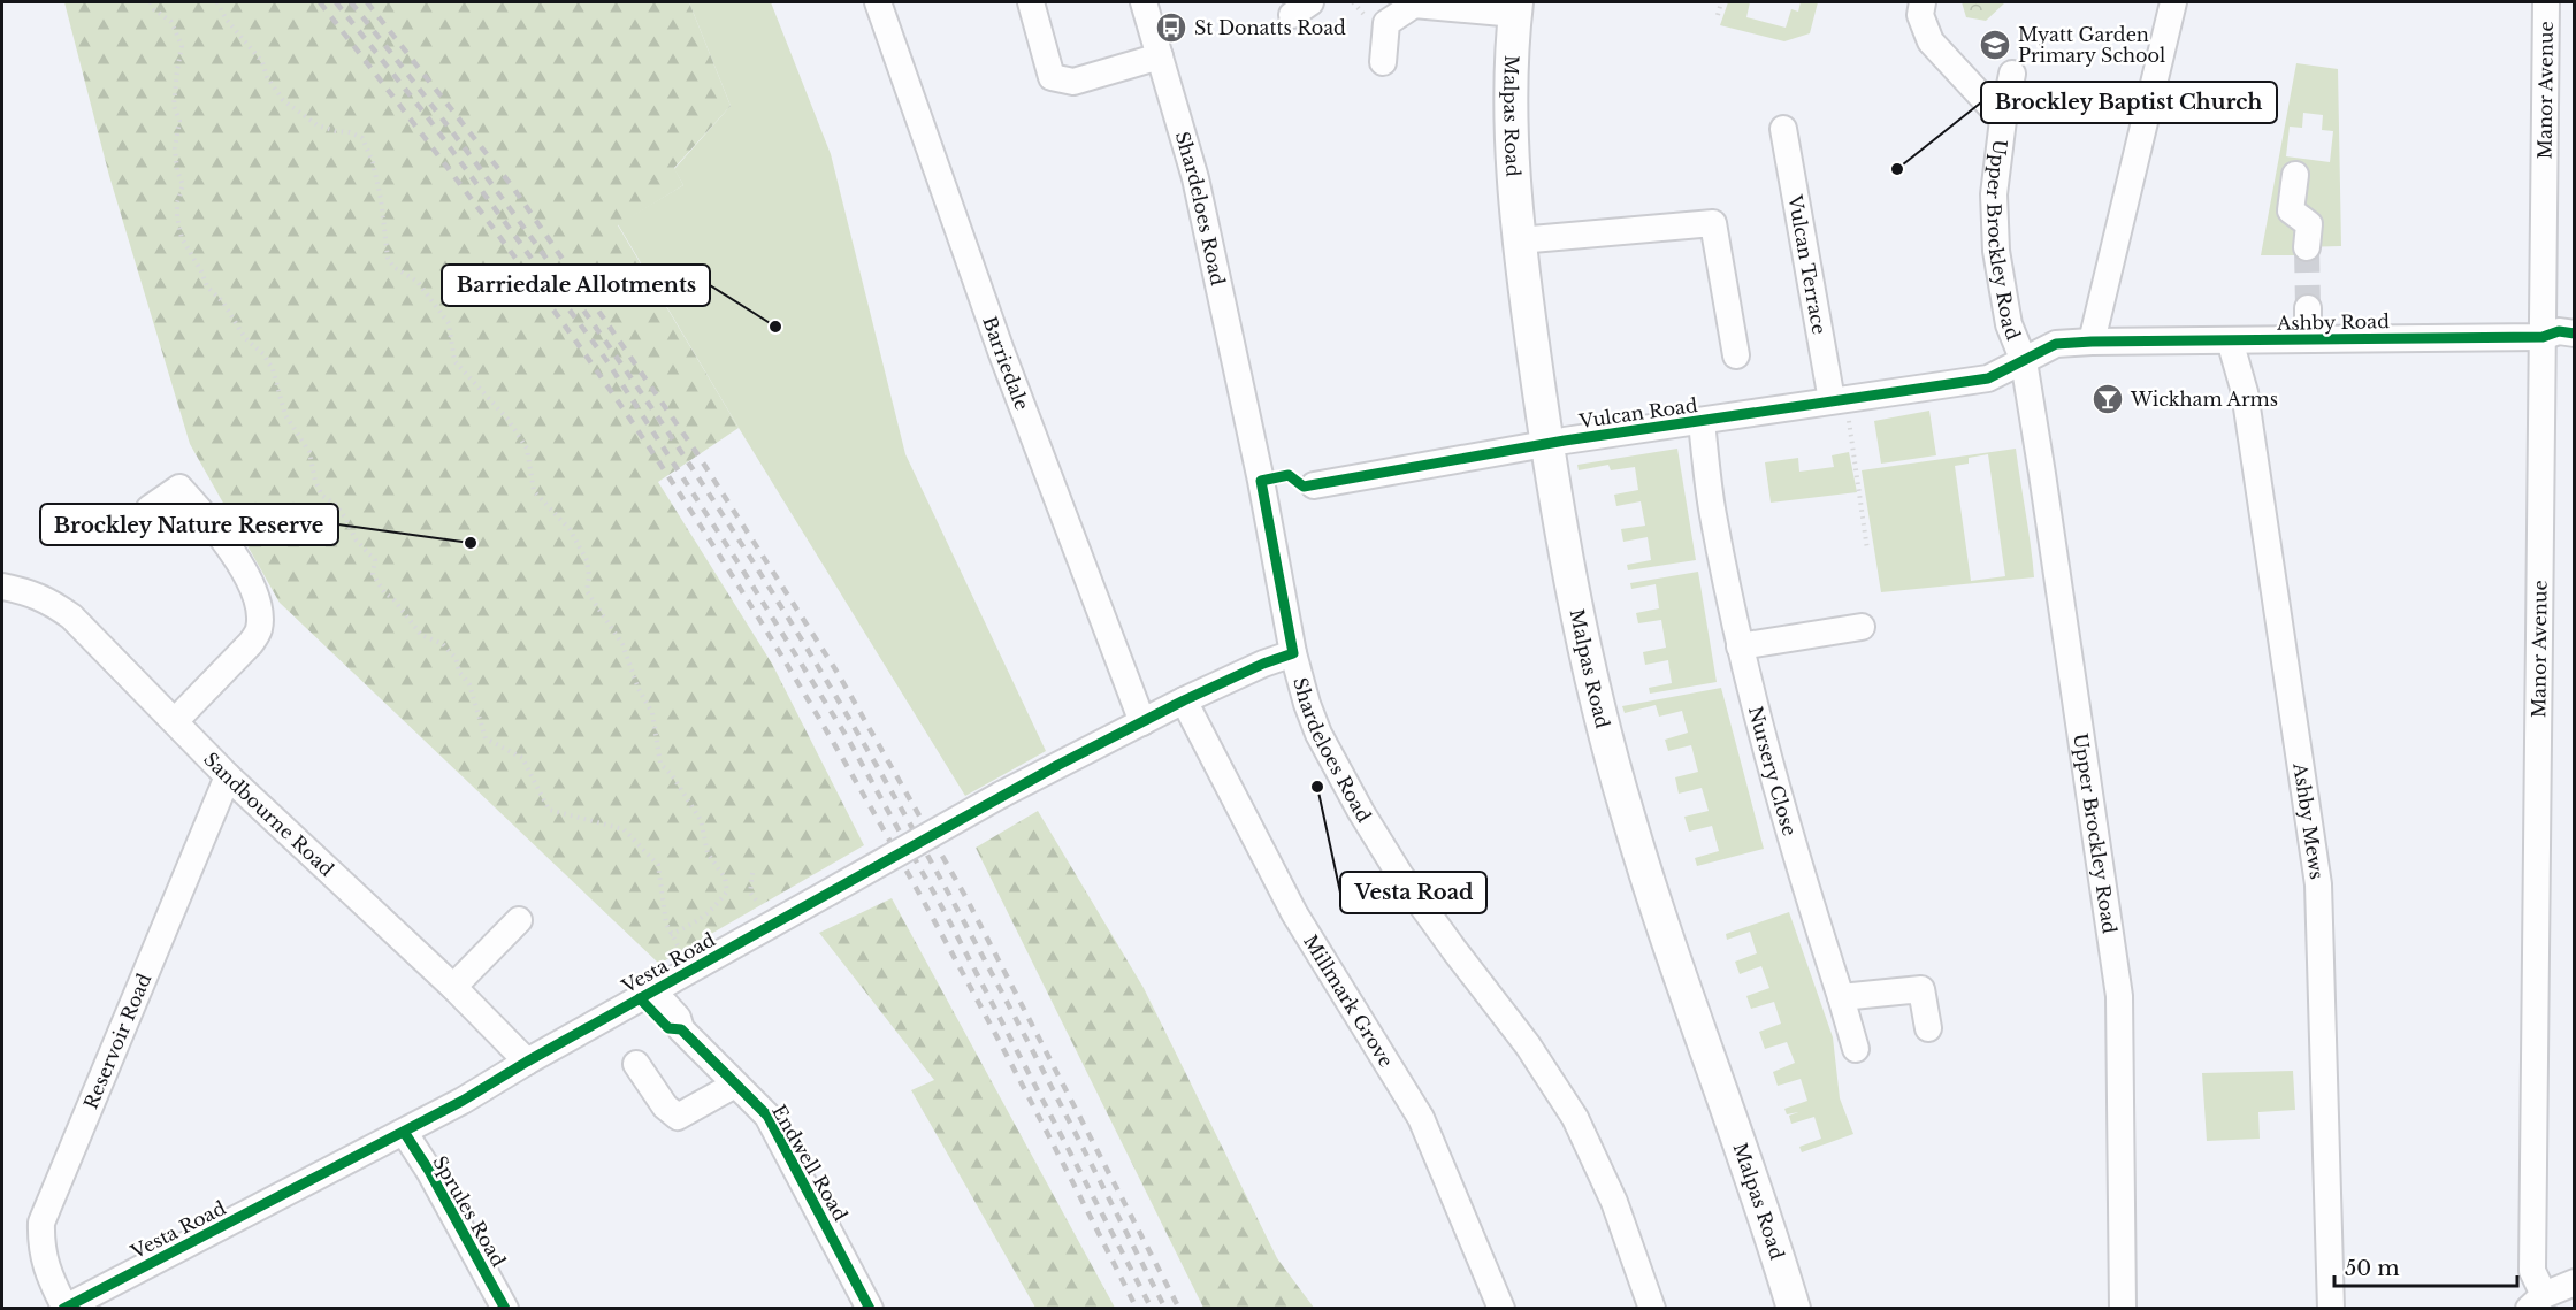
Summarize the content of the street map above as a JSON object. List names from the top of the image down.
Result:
{
  "streets": {
    "main road": ["Malpas Road"],
    "street": [
      "Manor Avenue",
      "Shardeloes Road",
      "Upper Brockley Road",
      "Vulcan Terrace",
      "Ashby Road",
      "Barriedale",
      "Vulcan Road",
      "Nursery Close",
      "Sandbourne Road",
      "Ashby Mews",
      "Vesta Road",
      "Millmark Grove",
      "Reservoir Road",
      "Endwell Road",
      "Sprules Road"
    ]
  },
  "crossings": [
    ["Manor Avenue", "Ashby Road"],
    ["Malpas Road", "Vulcan Road"],
    ["Shardeloes Road", "Vesta Road"],
    ["Upper Brockley Road", "Ashby Road"],
    ["Upper Brockley Road", "Vulcan Road"],
    ["Vulcan Terrace", "Vulcan Road"],
    ["Ashby Road", "Ashby Mews"],
    ["Barriedale", "Vesta Road"],
    ["Vulcan Road", "Nursery Close"],
    ["Sandbourne Road", "Vesta Road"],
    ["Sandbourne Road", "Reservoir Road"],
    ["Vesta Road", "Millmark Grove"],
    ["Vesta Road", "Reservoir Road"],
    ["Vesta Road", "Endwell Road"],
    ["Vesta Road", "Sprules Road"]
  ],
  "places": {
    "bus stop": ["St Donatts Road"],
    "school or university": ["Myatt Garden Primary School"],
    "other": [
      "Brockley Baptist Church",
      "Barriedale Allotments",
      "Brockley Nature Reserve",
      "Vesta Road"
    ],
    "bar": ["Wickham Arms"]
  },
  "scale_bar": "50 m"
}
